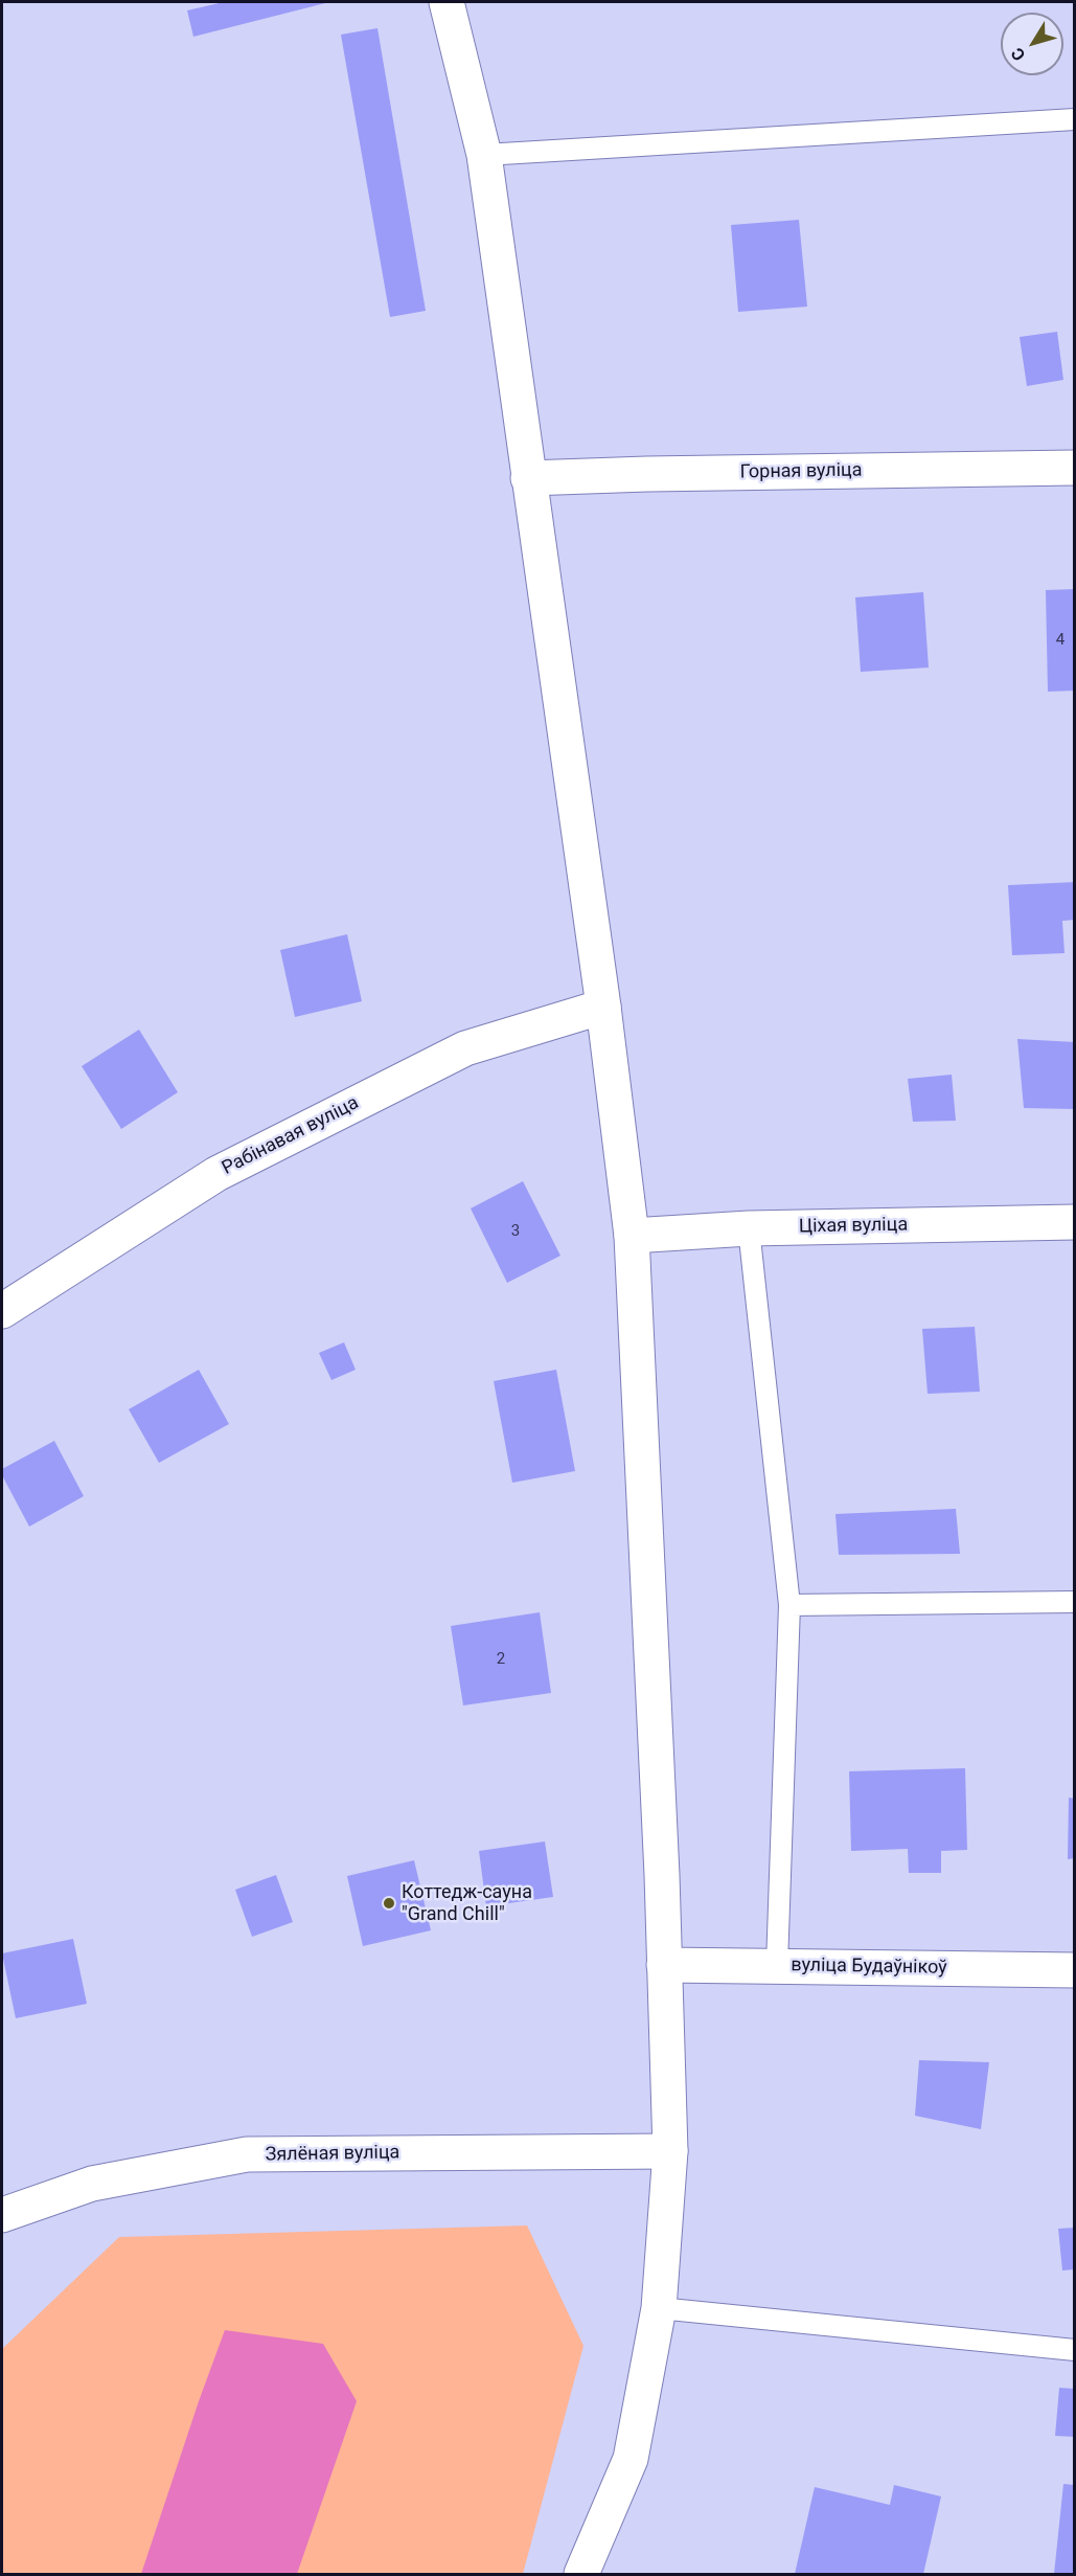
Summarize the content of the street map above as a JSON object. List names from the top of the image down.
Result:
{
  "streets": {
    "street": [
      "Горная вуліца",
      "Рабінавая вуліца",
      "Ціхая вуліца",
      "вуліца Будаўнікоў",
      "Зялёная вуліца"
    ]
  },
  "places": ["Коттедж-сауна \"Grand Chill\""],
  "house_numbers": ["4", "3", "2"],
  "north": "bottom left"
}
